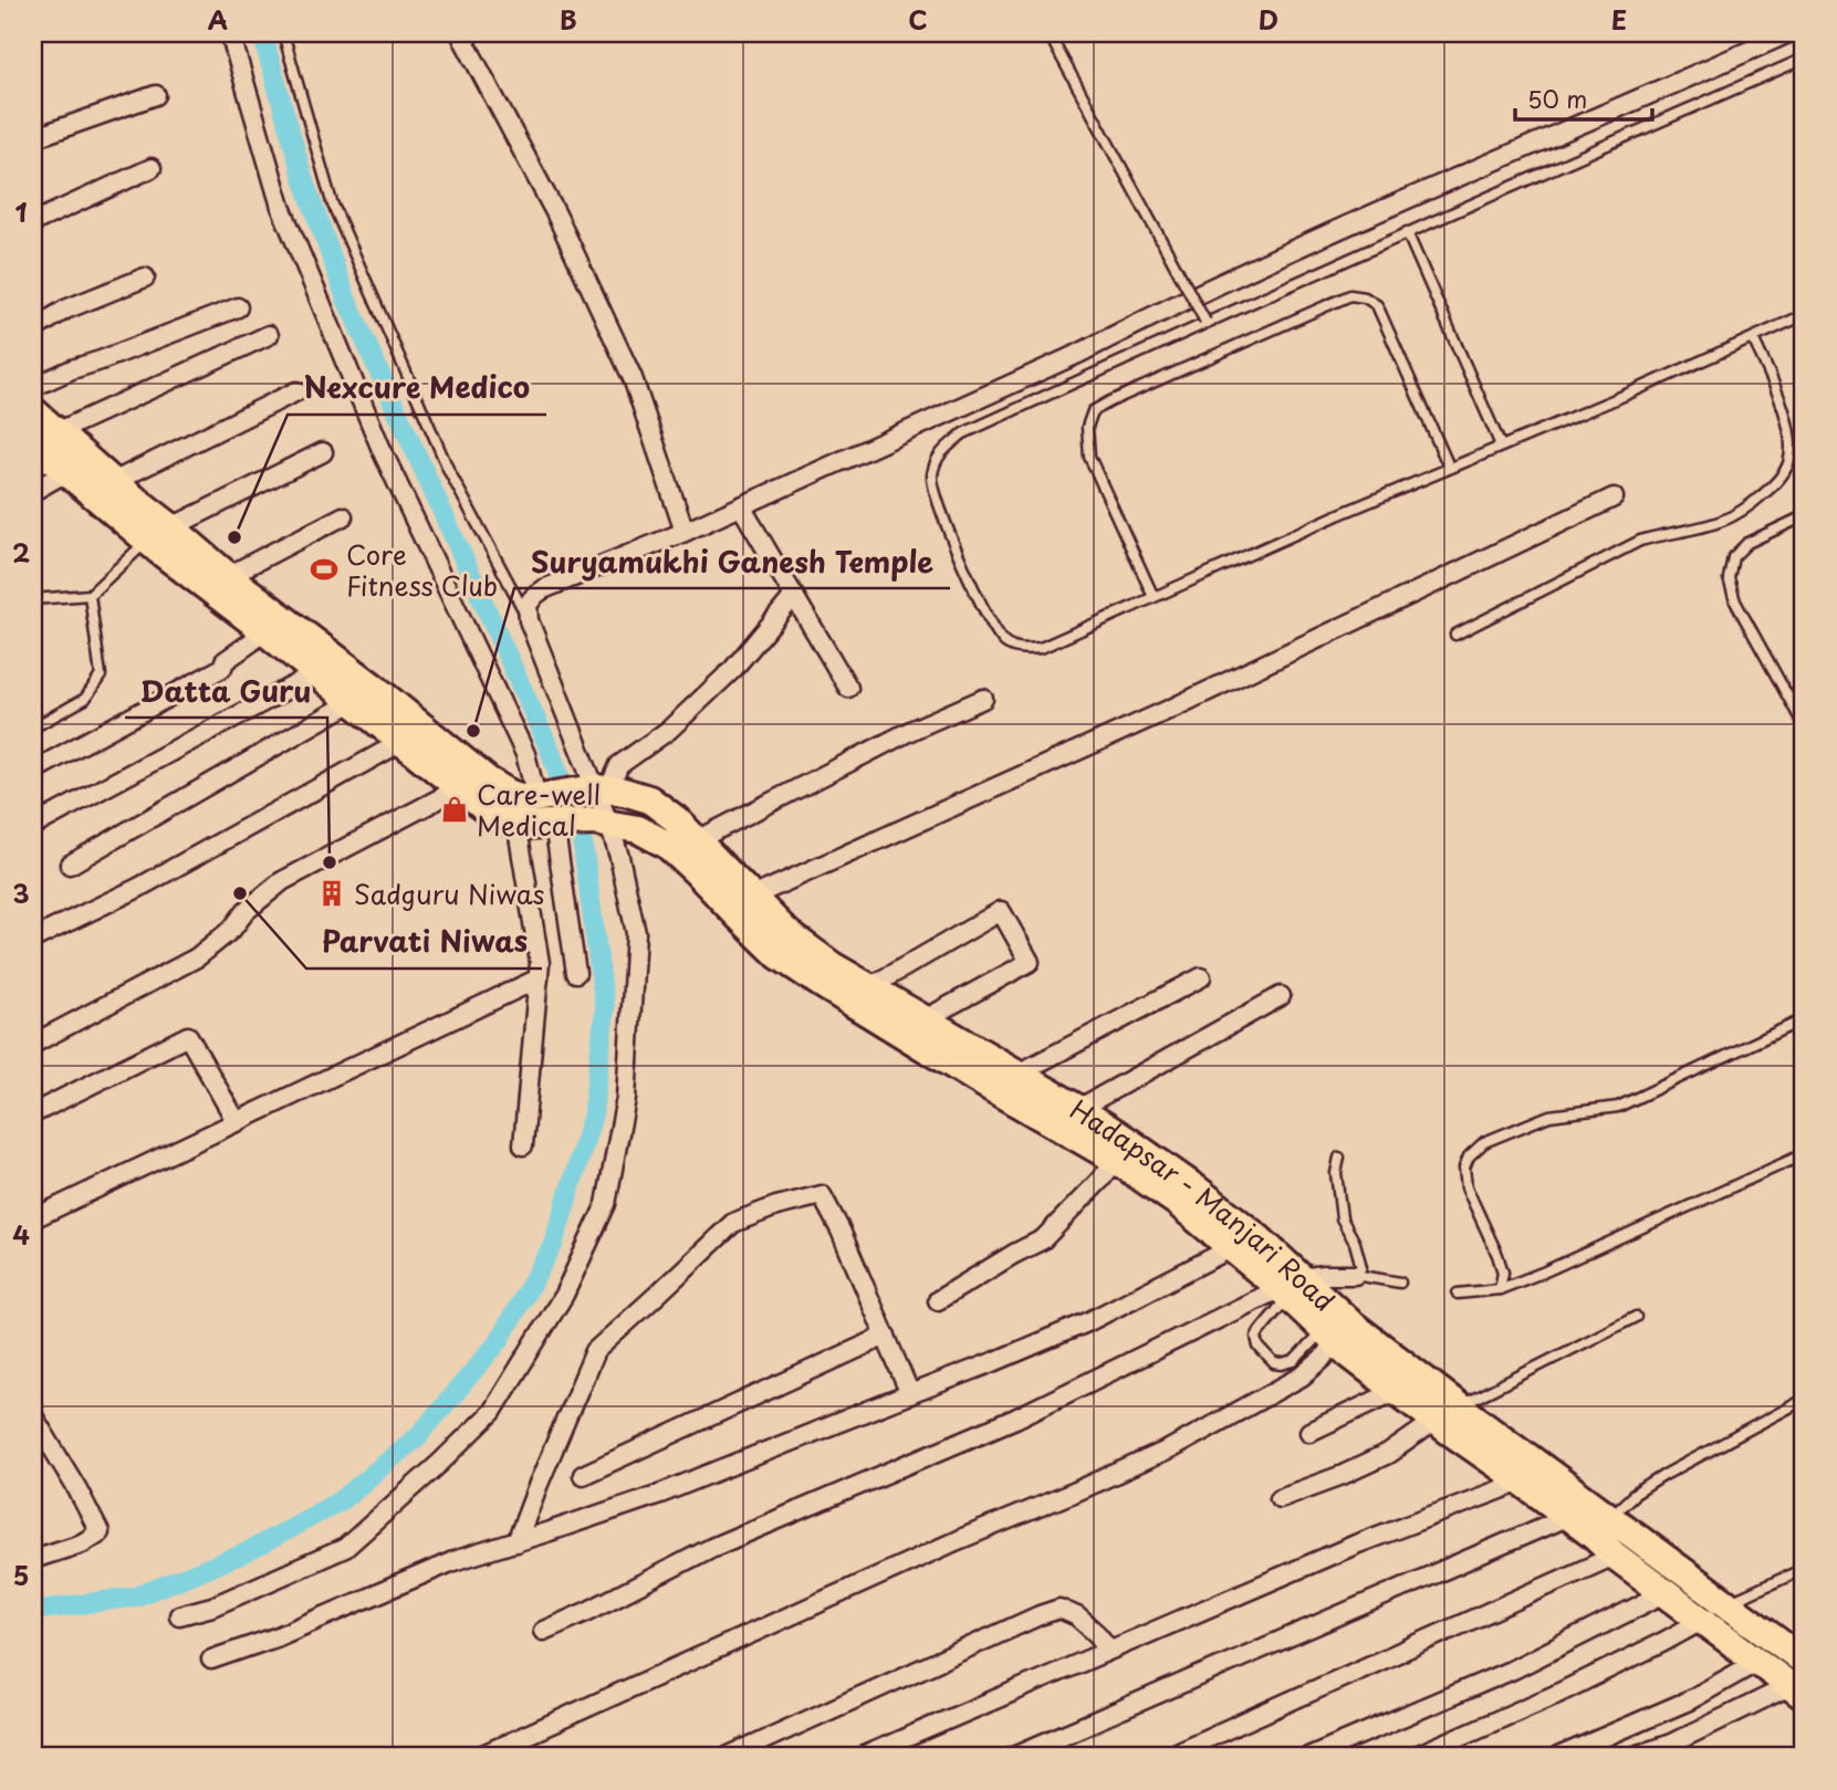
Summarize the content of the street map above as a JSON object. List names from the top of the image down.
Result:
{
  "streets": {
    "main road": ["Hadapsar - Manjari Road"]
  },
  "places": {
    "other": [
      "Nexcure Medico",
      "Suryamukhi Ganesh Temple",
      "Datta Guru",
      "Parvati Niwas"
    ],
    "sports": ["Core Fitness Club"],
    "shop": ["Care-well Medical"],
    "building": ["Sadguru Niwas"]
  },
  "scale_bar": "50 m",
  "grid": {
    "columns": [
      "A",
      "B",
      "C",
      "D",
      "E"
    ],
    "rows": [
      "1",
      "2",
      "3",
      "4",
      "5"
    ]
  }
}
